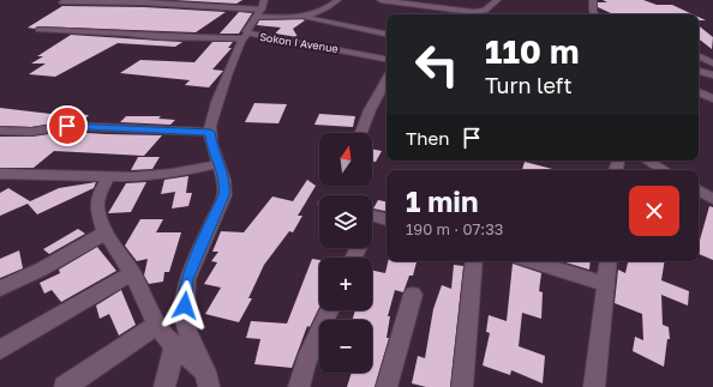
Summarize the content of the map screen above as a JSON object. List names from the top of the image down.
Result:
{
  "streets": {
    "street": ["Sokon I Avenue"]
  },
  "north": "top",
  "page": {
    "turn": ["110 m", "Turn left"],
    "then": "Then",
    "map_buttons": ["+", "−"],
    "heading": ["1 min", "190 m · 07:33"]
  }
}
